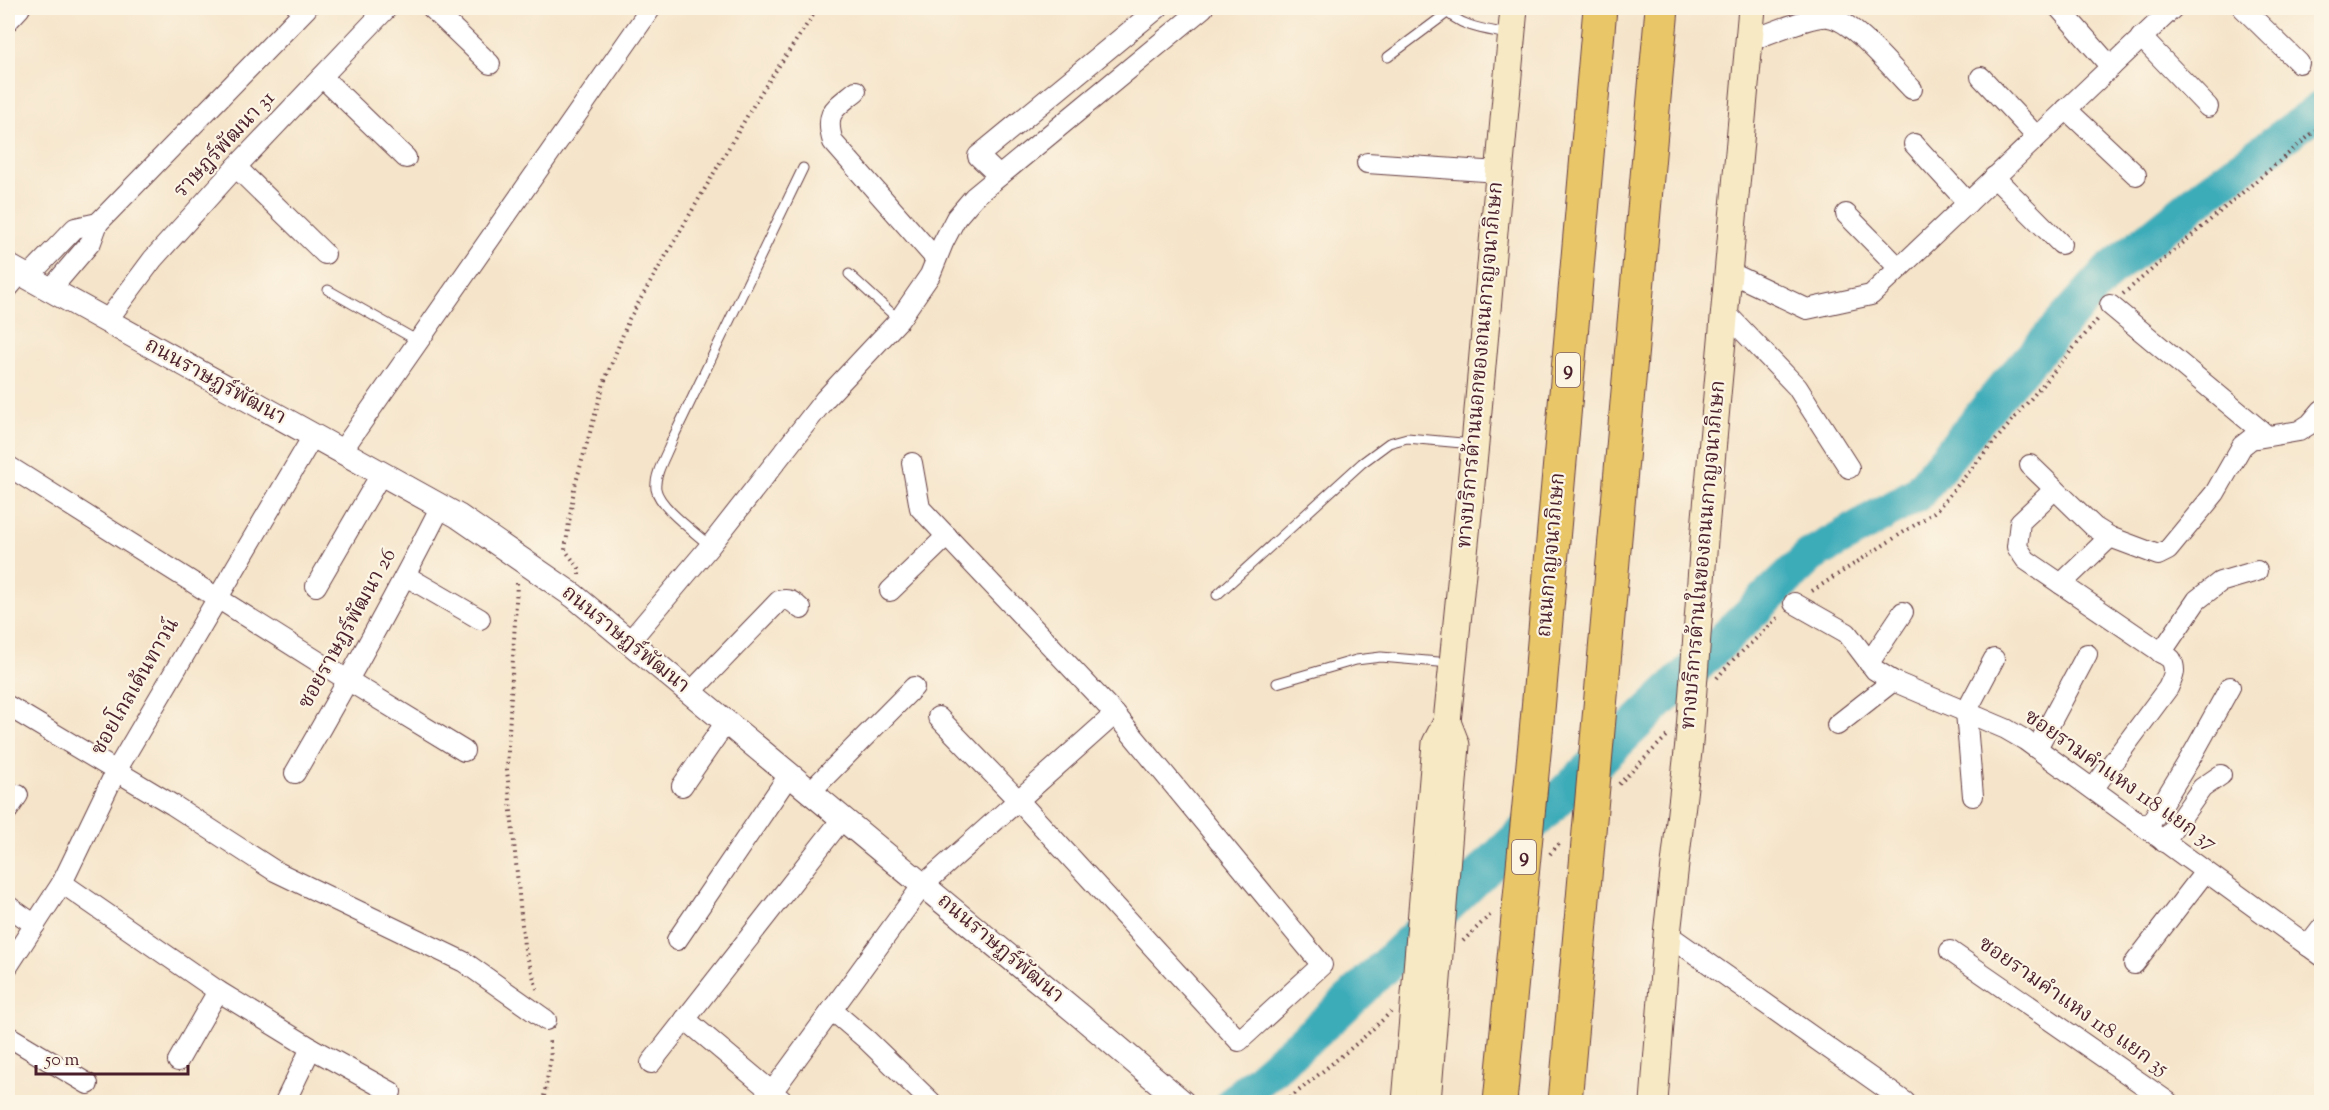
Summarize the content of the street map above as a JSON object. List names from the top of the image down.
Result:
{
  "streets": {
    "highway": ["9", "ถนนกาญจนาภิเษก"],
    "main road": ["ทางบริการด้านนอกของถนนกาญจนาภิเษก", "ทางบริการด้านในของถนนกาญจนาภิเษก"],
    "street": [
      "ราษฎร์พัฒนา 31",
      "ถนนราษฏร์พัฒนา",
      "ซอยราษฎร์พัฒนา 26",
      "ซอยโกลเด้นทาวน์",
      "ซอยรามคำแหง 118 แยก 37",
      "ซอยรามคำแหง 118 แยก 35"
    ]
  },
  "crossings": [
    ["ราษฎร์พัฒนา 31", "ถนนราษฏร์พัฒนา"],
    ["ถนนราษฏร์พัฒนา", "ซอยราษฎร์พัฒนา 26"],
    ["ถนนราษฏร์พัฒนา", "ซอยโกลเด้นทาวน์"]
  ],
  "scale_bar": "50 m"
}
